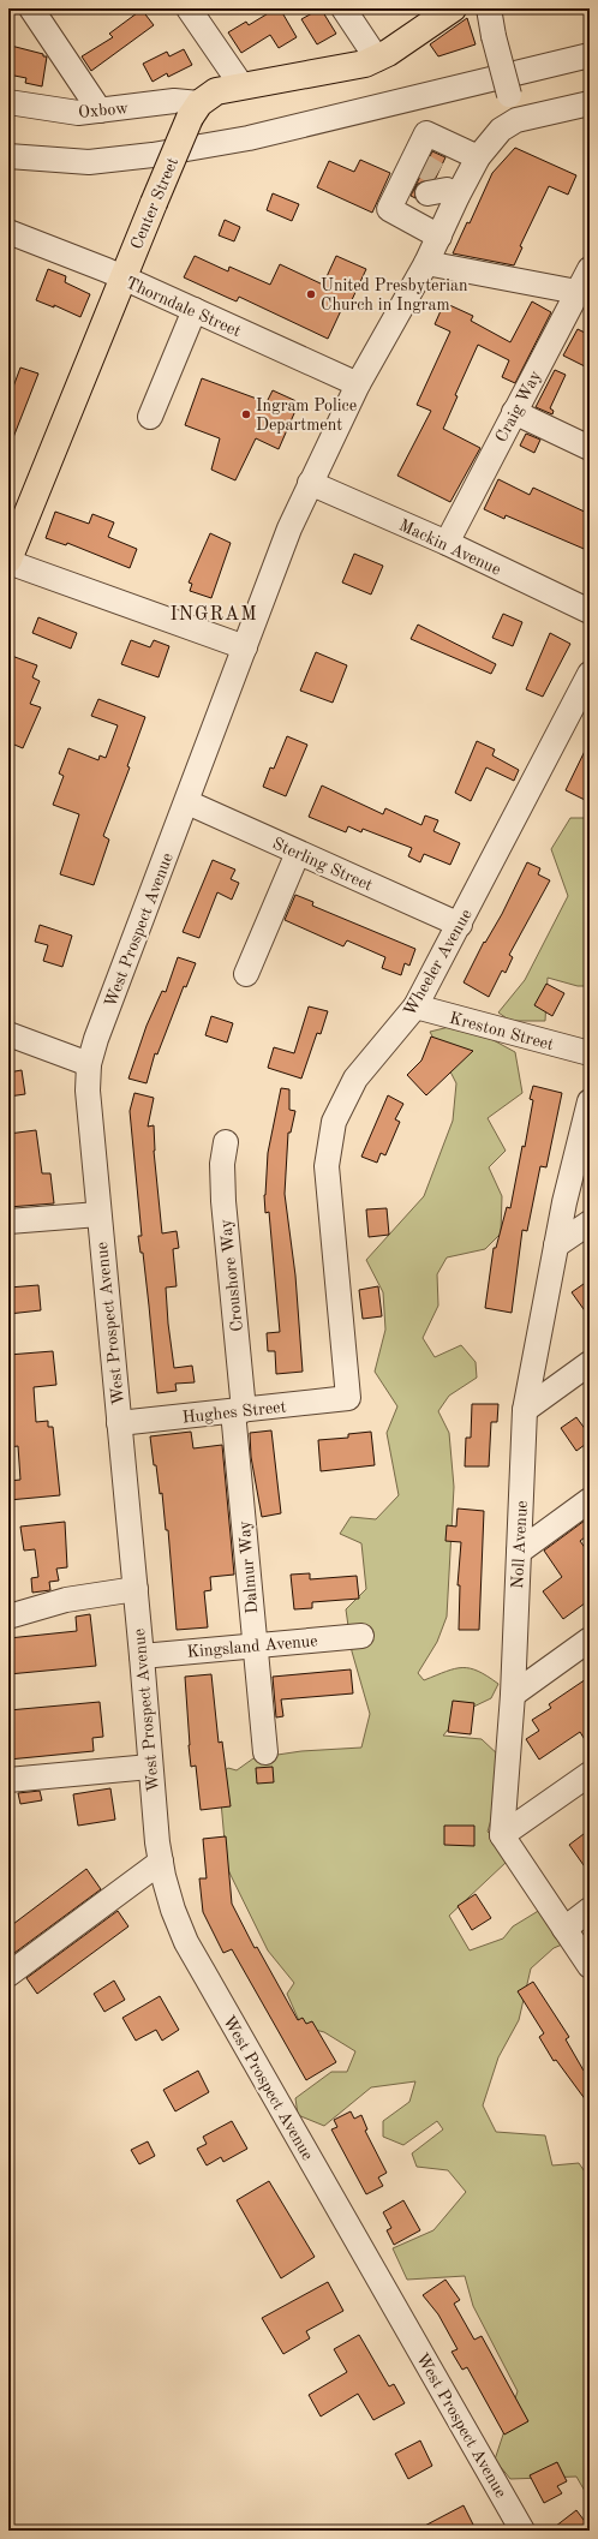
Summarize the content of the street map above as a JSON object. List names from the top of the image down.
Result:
{
  "streets": {
    "main road": ["Center Street"],
    "street": [
      "Oxbow",
      "Thorndale Street",
      "Craig Way",
      "Mackin Avenue",
      "Sterling Street",
      "West Prospect Avenue",
      "Wheeler Avenue",
      "Kreston Street",
      "Croushore Way",
      "Hughes Street",
      "Noll Avenue",
      "Dalmur Way",
      "Kingsland Avenue"
    ]
  },
  "crossings": [
    ["Oxbow", "Center Street"],
    ["Center Street", "Thorndale Street"],
    ["Thorndale Street", "West Prospect Avenue"],
    ["Craig Way", "Mackin Avenue"],
    ["Mackin Avenue", "West Prospect Avenue"],
    ["Sterling Street", "West Prospect Avenue"],
    ["Sterling Street", "Wheeler Avenue"],
    ["West Prospect Avenue", "Hughes Street"],
    ["West Prospect Avenue", "Kingsland Avenue"],
    ["Wheeler Avenue", "Kreston Street"],
    ["Wheeler Avenue", "Hughes Street"],
    ["Croushore Way", "Hughes Street"],
    ["Croushore Way", "Dalmur Way"],
    ["Hughes Street", "Dalmur Way"],
    ["Dalmur Way", "Kingsland Avenue"]
  ],
  "districts": ["INGRAM"],
  "places": ["United Presbyterian Church in Ingram", "Ingram Police Department"]
}
